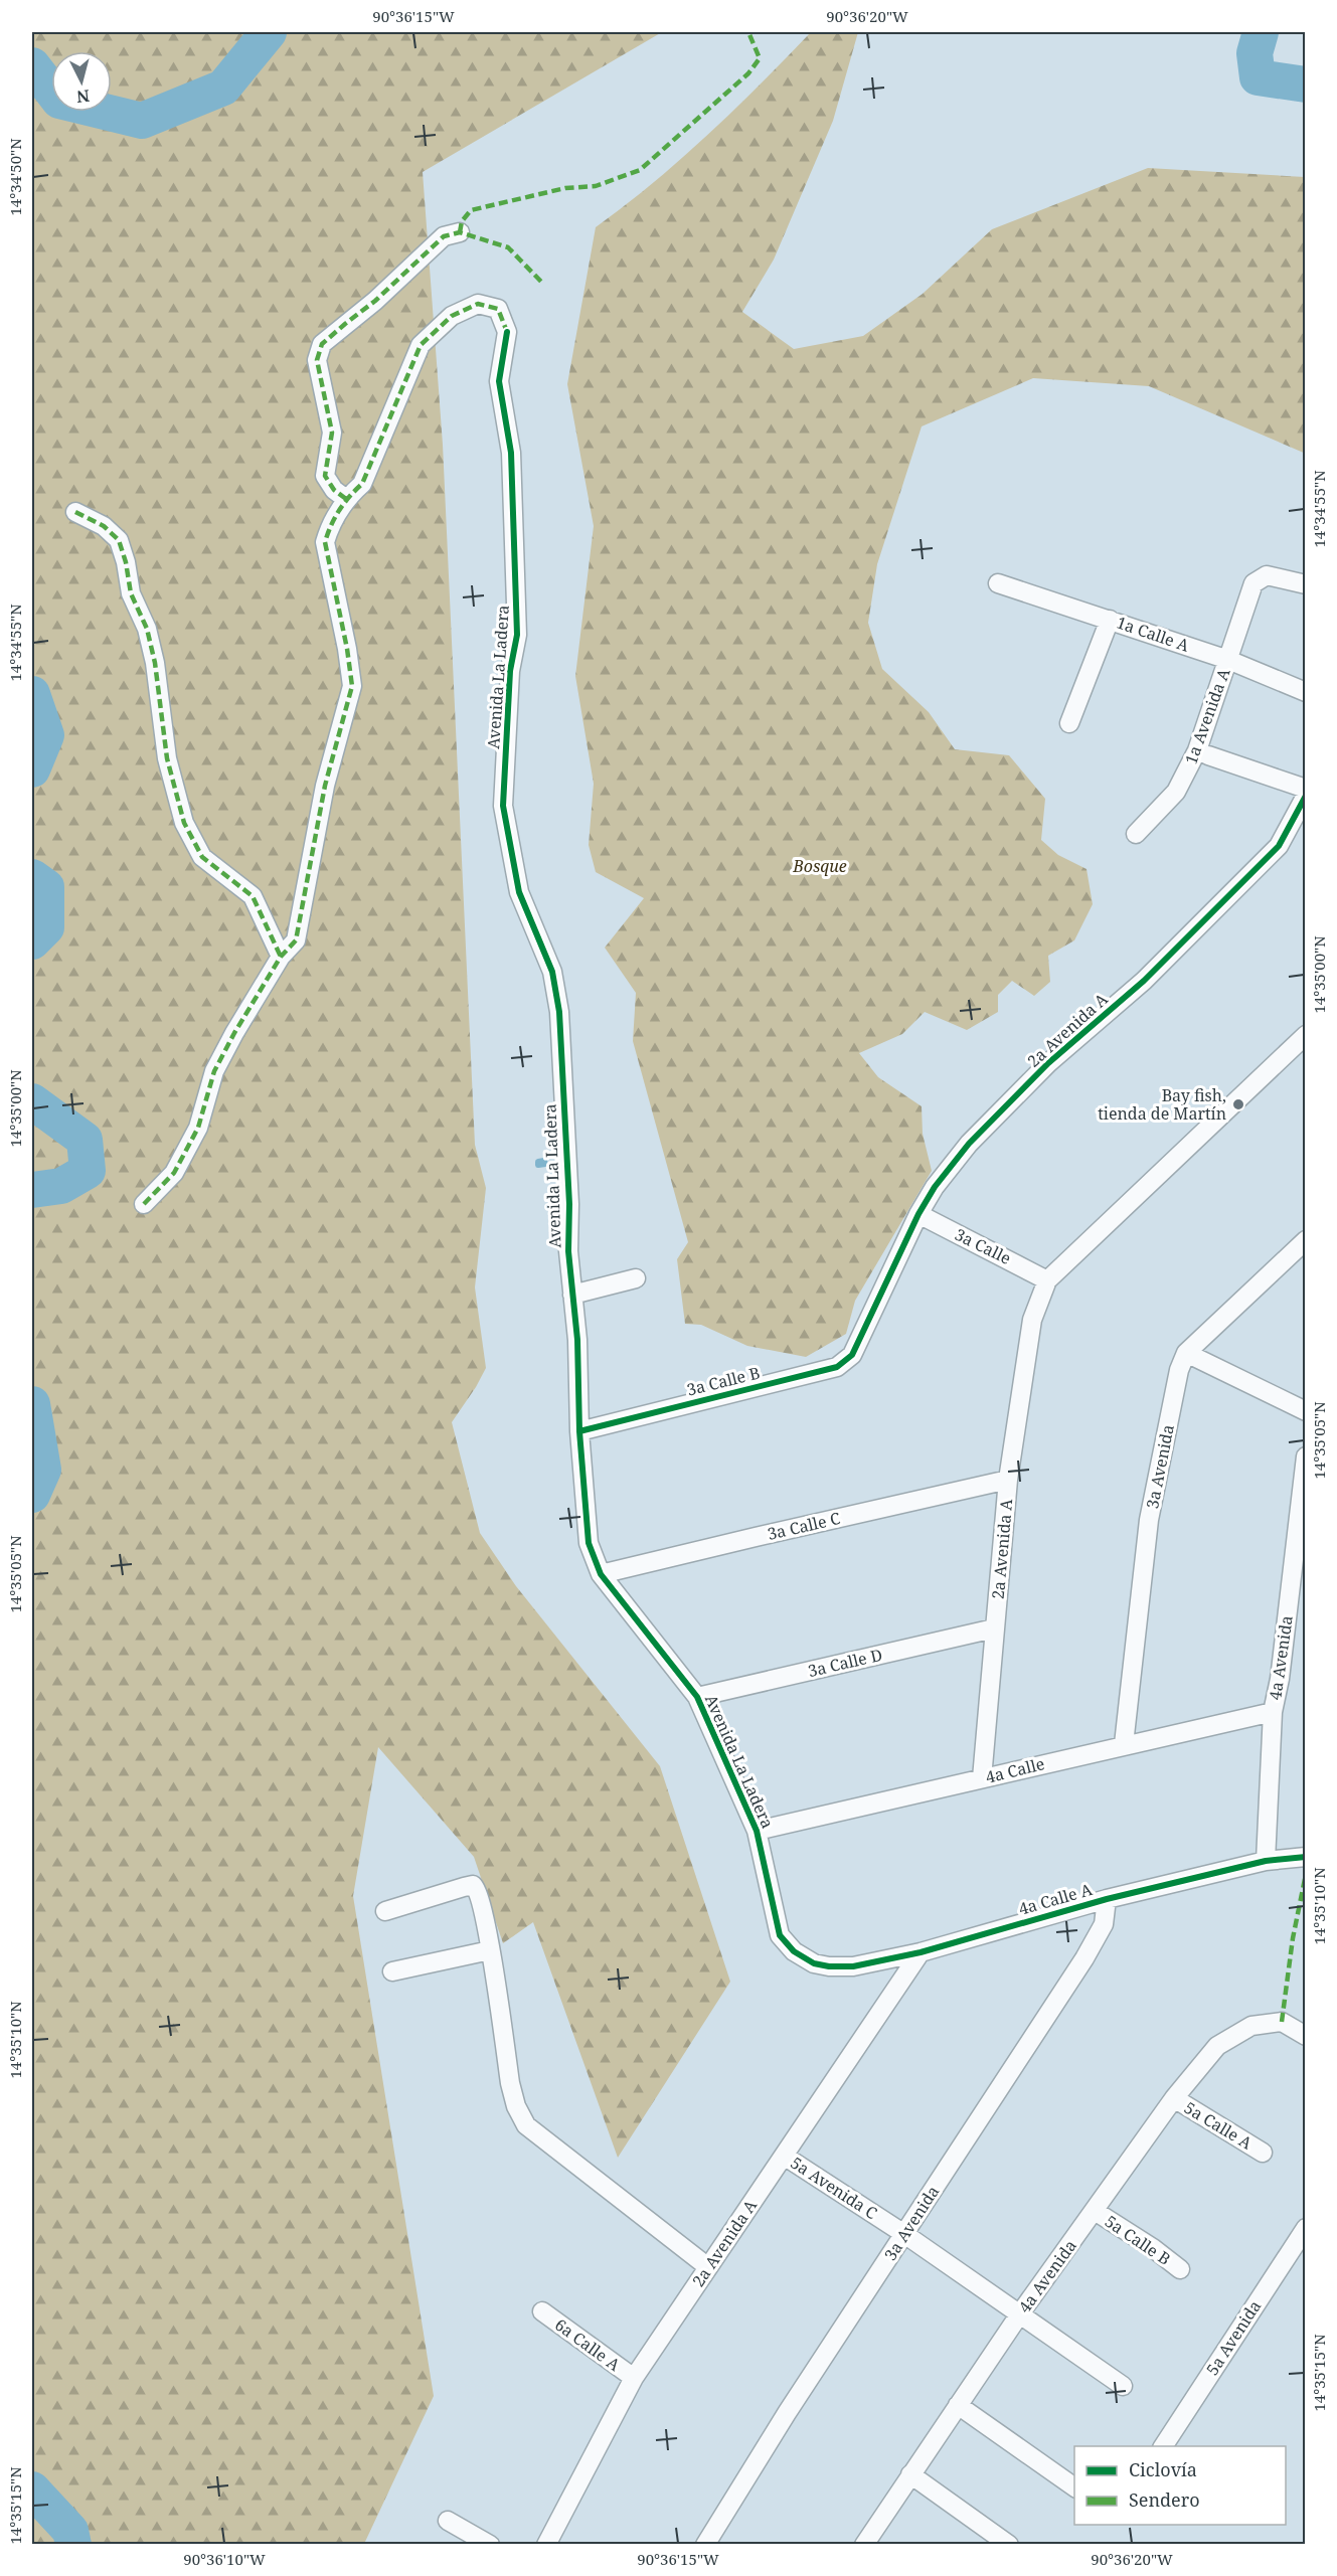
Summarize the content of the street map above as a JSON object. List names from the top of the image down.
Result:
{
  "streets": {
    "street": [
      "1a Calle A",
      "Avenida La Ladera",
      "1a Avenida A",
      "2a Avenida A",
      "3a Calle",
      "3a Calle B",
      "3a Avenida",
      "3a Calle C",
      "4a Avenida",
      "3a Calle D",
      "4a Calle",
      "4a Calle A",
      "5a Calle A",
      "5a Avenida C",
      "5a Calle B",
      "5a Avenida",
      "6a Calle A"
    ]
  },
  "crossings": [
    ["1a Calle A", "1a Avenida A"],
    ["Avenida La Ladera", "3a Calle B"],
    ["Avenida La Ladera", "3a Calle C"],
    ["Avenida La Ladera", "3a Calle D"],
    ["Avenida La Ladera", "4a Calle"],
    ["Avenida La Ladera", "4a Calle A"],
    ["2a Avenida A", "3a Calle"],
    ["2a Avenida A", "3a Calle B"],
    ["2a Avenida A", "3a Calle C"],
    ["2a Avenida A", "3a Calle D"],
    ["2a Avenida A", "4a Calle"],
    ["2a Avenida A", "4a Calle A"],
    ["2a Avenida A", "5a Avenida C"],
    ["2a Avenida A", "6a Calle A"],
    ["3a Avenida", "4a Calle"],
    ["3a Avenida", "4a Calle A"],
    ["3a Avenida", "5a Avenida C"],
    ["4a Avenida", "4a Calle"],
    ["4a Avenida", "4a Calle A"],
    ["4a Avenida", "5a Calle A"],
    ["4a Avenida", "5a Avenida C"],
    ["4a Avenida", "5a Calle B"]
  ],
  "parks": ["Bosque"],
  "places": ["Bay fish, tienda de Martín"],
  "legend": ["Ciclovía", "Sendero"],
  "north": "bottom",
  "coordinates": [
    "90°36'15\"W",
    "90°36'20\"W",
    "14°34'50\"N",
    "14°34'55\"N",
    "14°35'00\"N",
    "14°35'05\"N",
    "14°35'10\"N",
    "14°35'15\"N",
    "90°36'10\"W"
  ]
}
